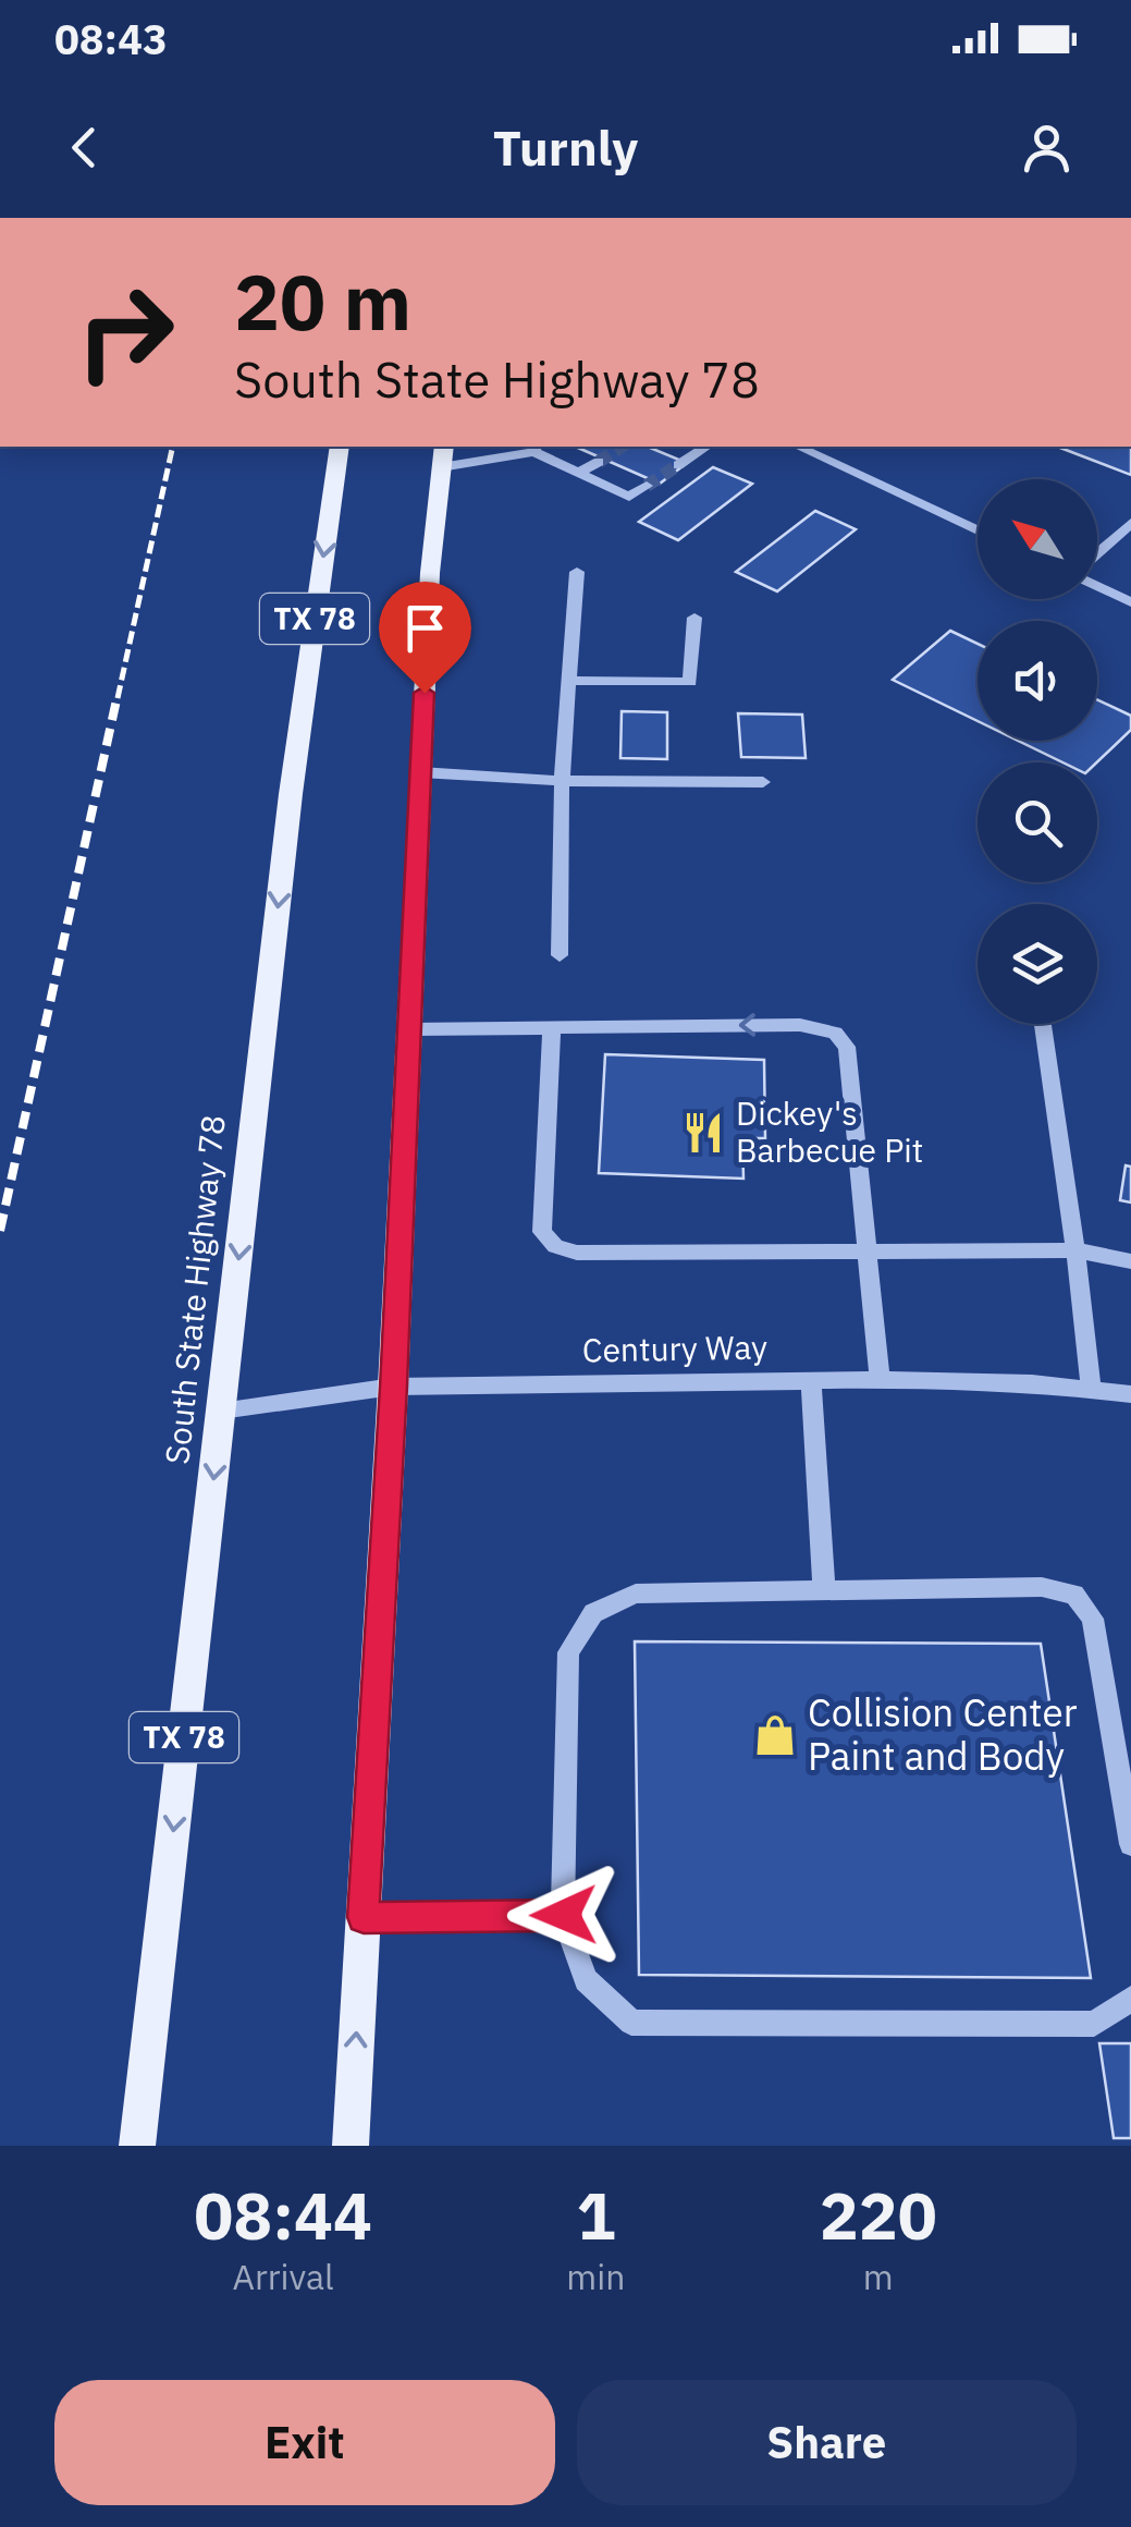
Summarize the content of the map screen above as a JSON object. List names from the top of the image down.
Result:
{
  "streets": {
    "main road": ["TX 78", "South State Highway 78"],
    "street": ["Century Way"]
  },
  "crossings": [
    ["South State Highway 78", "Century Way"]
  ],
  "places": {
    "restaurant": ["Dickey's Barbecue Pit"],
    "shop": ["Collision Center Paint and Body"]
  },
  "north": "top left",
  "page": {
    "status": "08:43",
    "header": "Turnly",
    "turn": ["20 m", "South State Highway 78"],
    "eta": [
      "08:44",
      "Arrival",
      "1",
      "min",
      "220",
      "m"
    ],
    "buttons": ["Exit", "Share"]
  }
}
